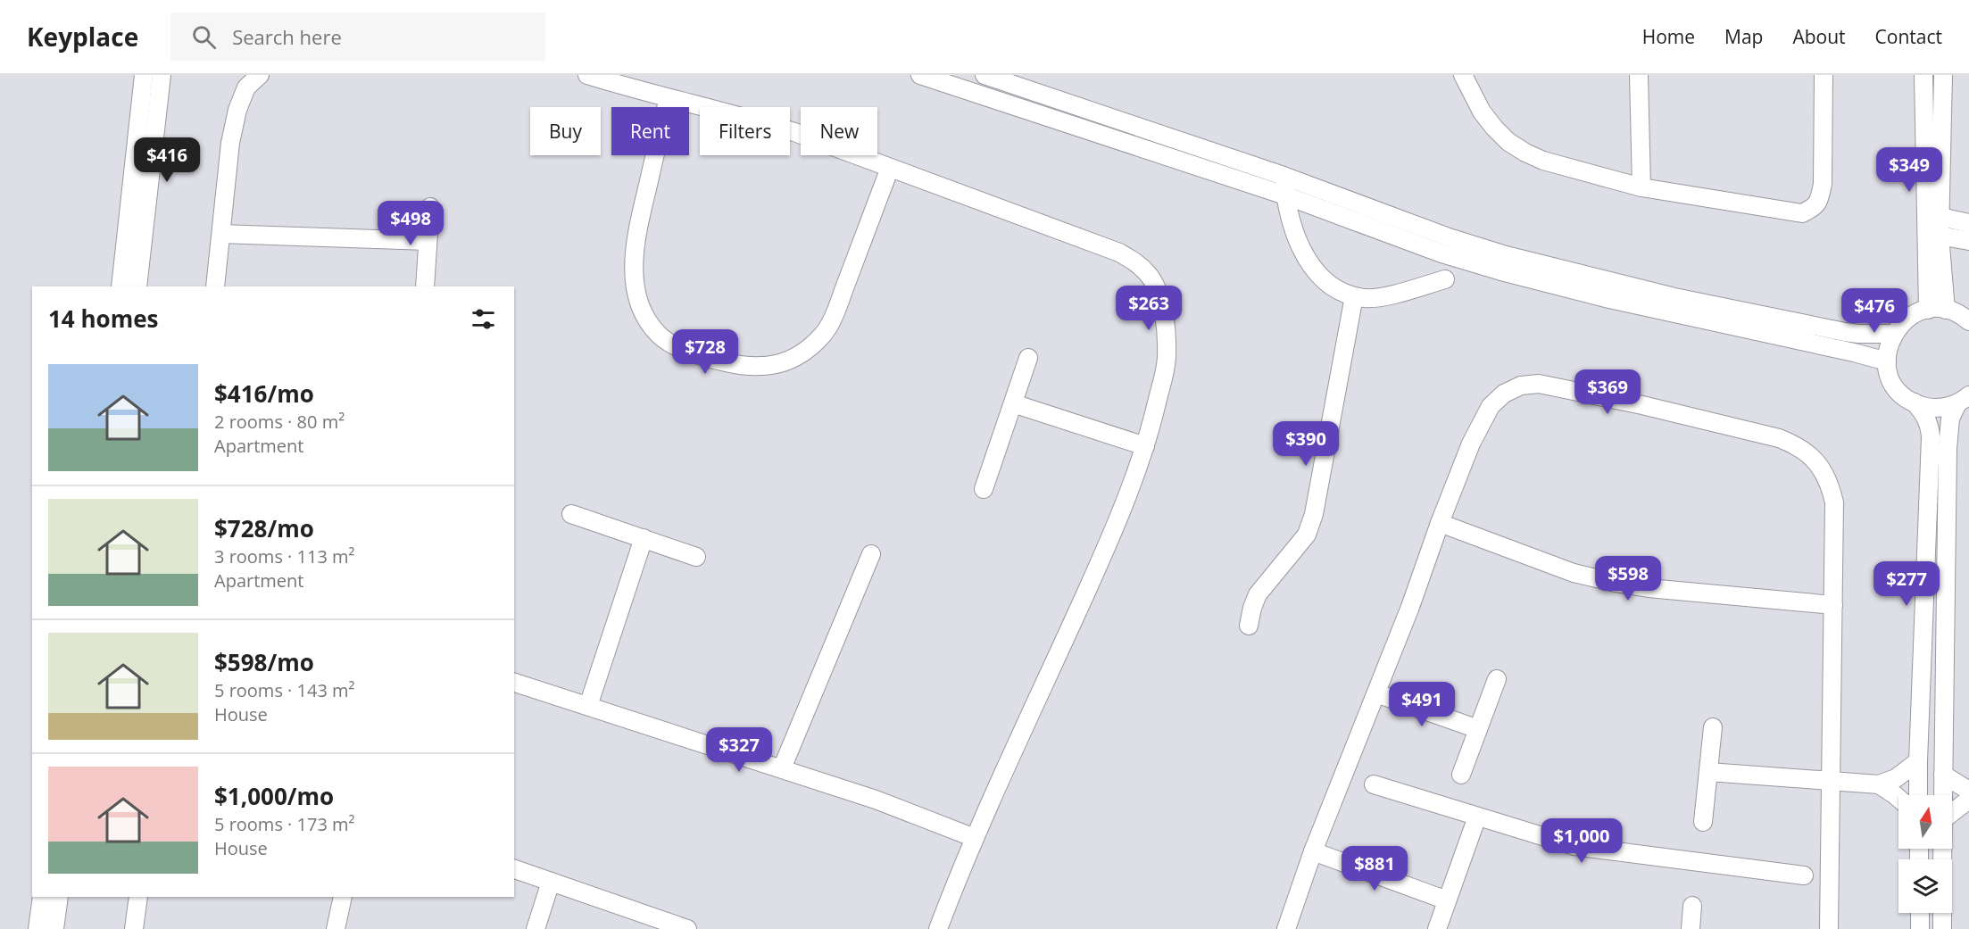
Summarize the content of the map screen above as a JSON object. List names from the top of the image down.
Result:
{
  "north": "top",
  "page": {
    "header": "Keyplace",
    "search": "Search here",
    "nav": [
      "Home",
      "Map",
      "About",
      "Contact"
    ],
    "chip": [
      "Buy",
      "Rent",
      "Filters",
      "New"
    ],
    "price": [
      "$416",
      "$349",
      "$498",
      "$263",
      "$476",
      "$728",
      "$369",
      "$390",
      "$598",
      "$277",
      "$491",
      "$327",
      "$1,000",
      "$881"
    ],
    "heading": "14 homes",
    "list": [
      {
        "name": "$416/mo",
        "note": "2 rooms · 80 m² · Apartment"
      },
      {
        "name": "$728/mo",
        "note": "3 rooms · 113 m² · Apartment"
      },
      {
        "name": "$598/mo",
        "note": "5 rooms · 143 m² · House"
      },
      {
        "name": "$1,000/mo",
        "note": "5 rooms · 173 m² · House"
      }
    ]
  }
}
